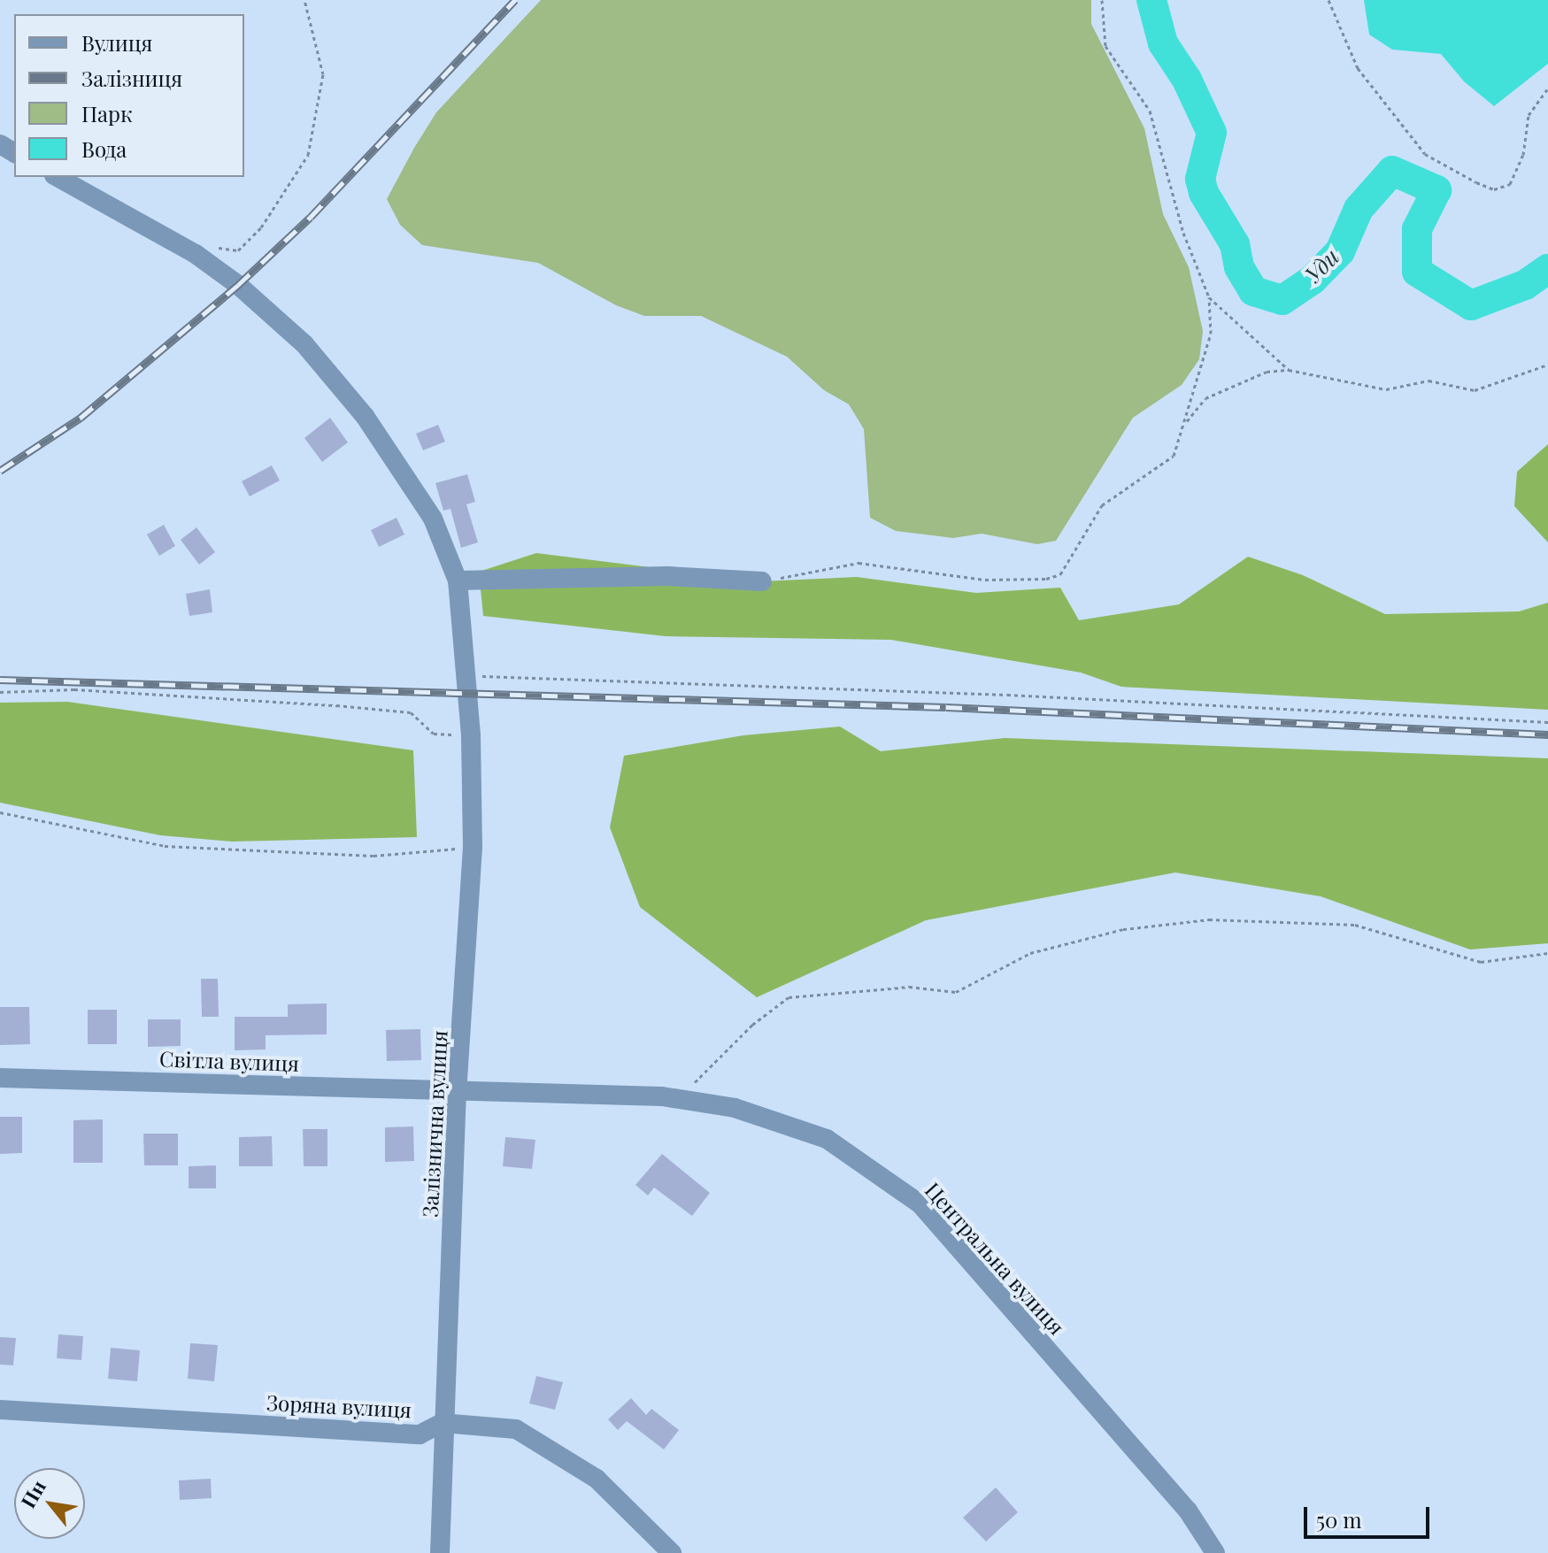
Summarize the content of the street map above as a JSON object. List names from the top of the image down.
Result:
{
  "streets": {
    "street": [
      "Світла вулиця",
      "Залізнична вулиця",
      "Центральна вулиця",
      "Зоряна вулиця"
    ]
  },
  "crossings": [
    ["Світла вулиця", "Залізнична вулиця"],
    ["Світла вулиця", "Центральна вулиця"],
    ["Залізнична вулиця", "Центральна вулиця"],
    ["Залізнична вулиця", "Зоряна вулиця"]
  ],
  "water": ["Уди"],
  "legend": [
    "Вулиця",
    "Залізниця",
    "Парк",
    "Вода"
  ],
  "scale_bar": "50 m",
  "north": "top left"
}
